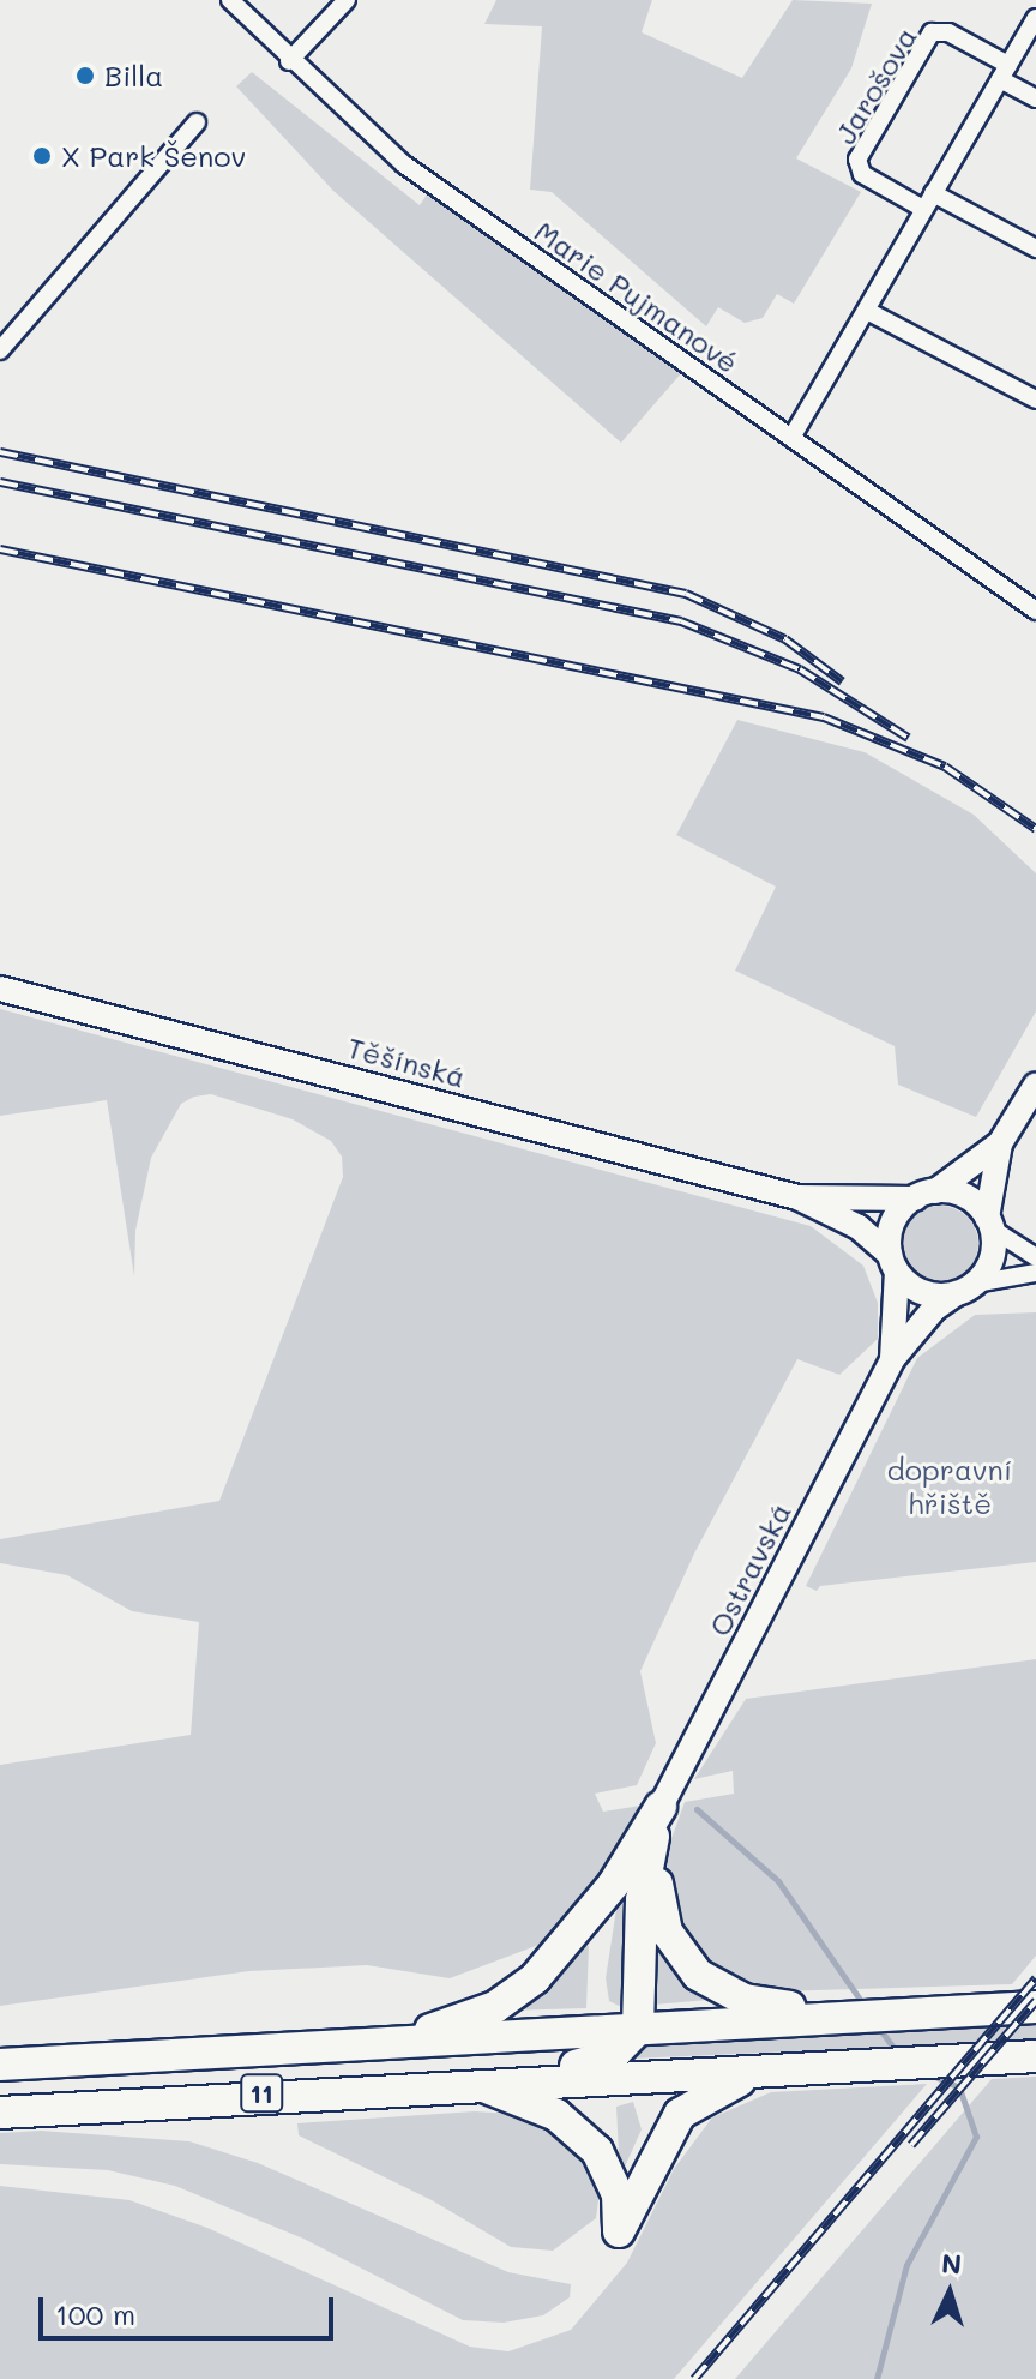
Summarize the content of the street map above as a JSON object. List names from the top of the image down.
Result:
{
  "streets": {
    "highway": ["11"],
    "main road": ["Těšínská", "Ostravská"],
    "street": ["Jarošova", "Marie Pujmanové"]
  },
  "crossings": [
    ["Těšínská", "Ostravská"]
  ],
  "parks": ["dopravní hřiště"],
  "places": ["Billa", "X Park Šenov"],
  "scale_bar": "100 m",
  "north": "top"
}
